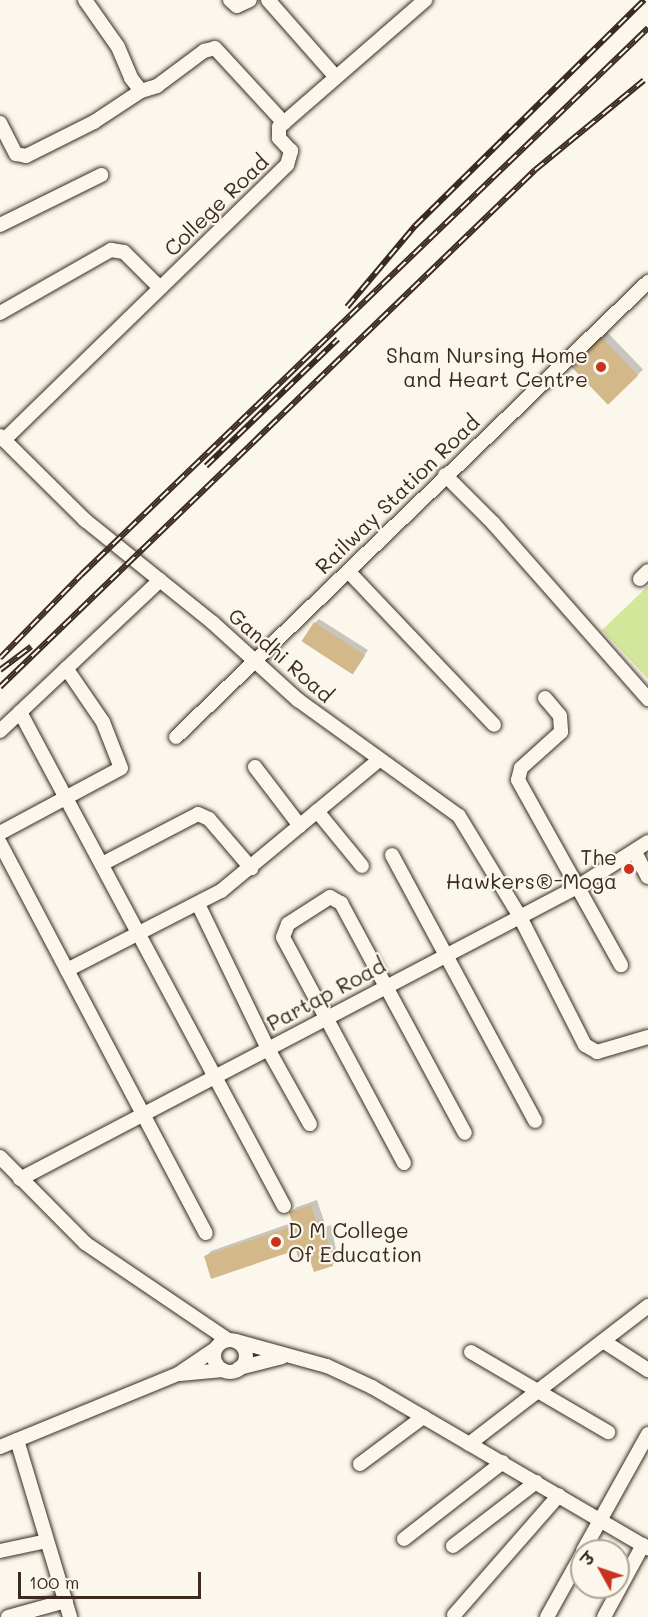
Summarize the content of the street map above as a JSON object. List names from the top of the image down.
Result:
{
  "streets": {
    "street": [
      "College Road",
      "Railway Station Road",
      "Gandhi Road",
      "Partap Road"
    ]
  },
  "crossings": [
    ["College Road", "Gandhi Road"],
    ["Railway Station Road", "Gandhi Road"],
    ["Gandhi Road", "Partap Road"]
  ],
  "places": ["Sham Nursing Home and Heart Centre", "The Hawkers®-Moga", "D M College Of Education"],
  "scale_bar": "100 m",
  "north": "top left"
}
